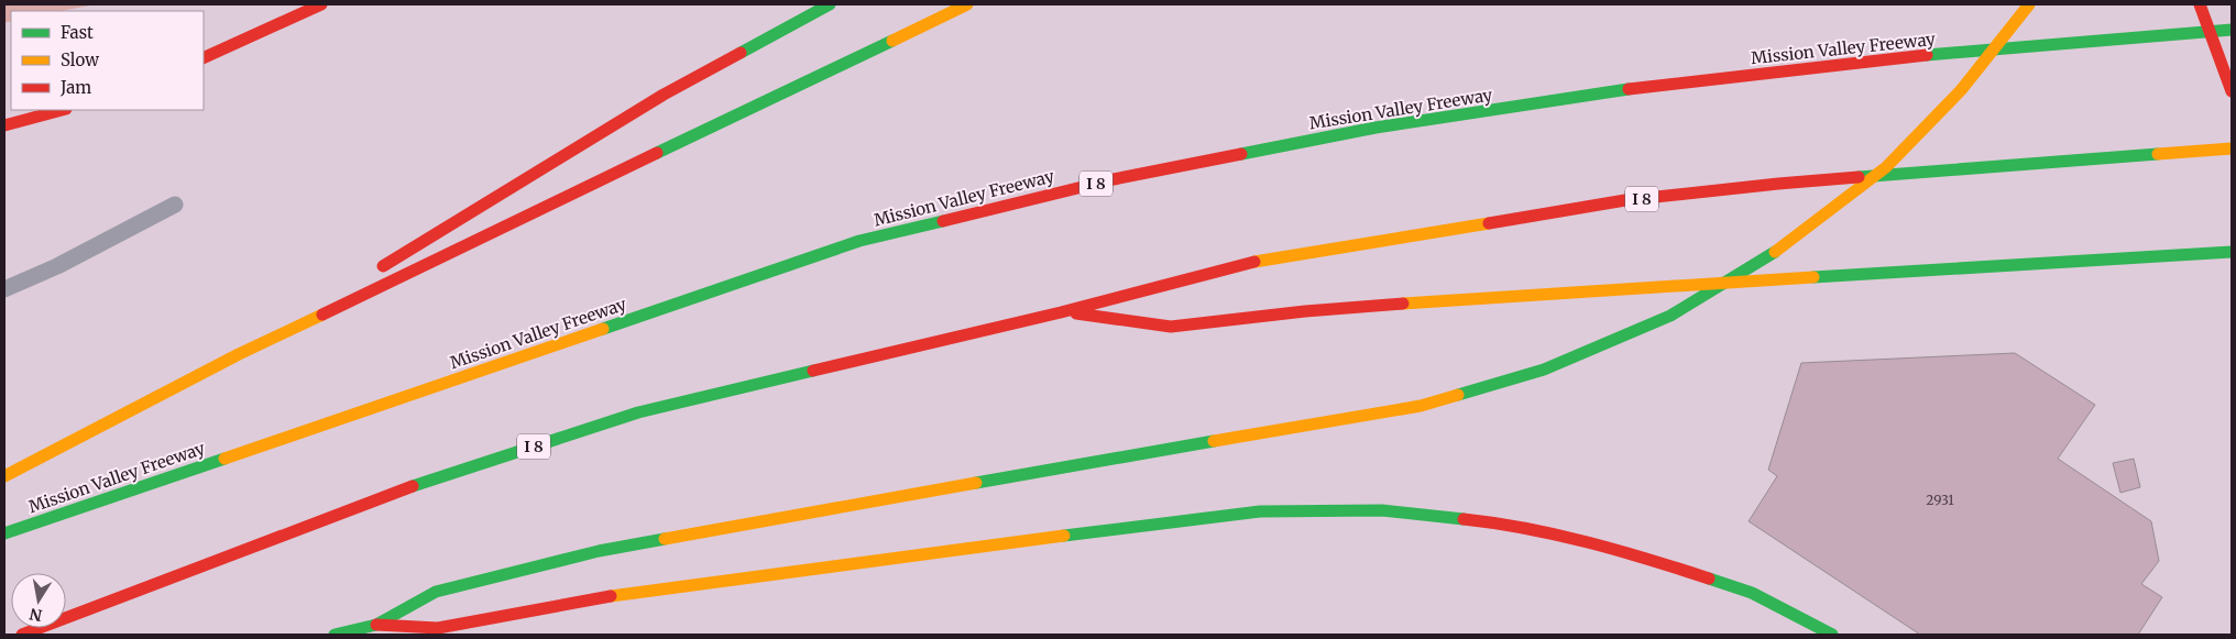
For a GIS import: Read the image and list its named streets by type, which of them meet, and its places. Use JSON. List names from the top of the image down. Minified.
{"streets":{"main road":["Mission Valley Freeway","I 8"]},"house_numbers":["2931"],"legend":["Fast","Slow","Jam"],"north":"bottom"}
